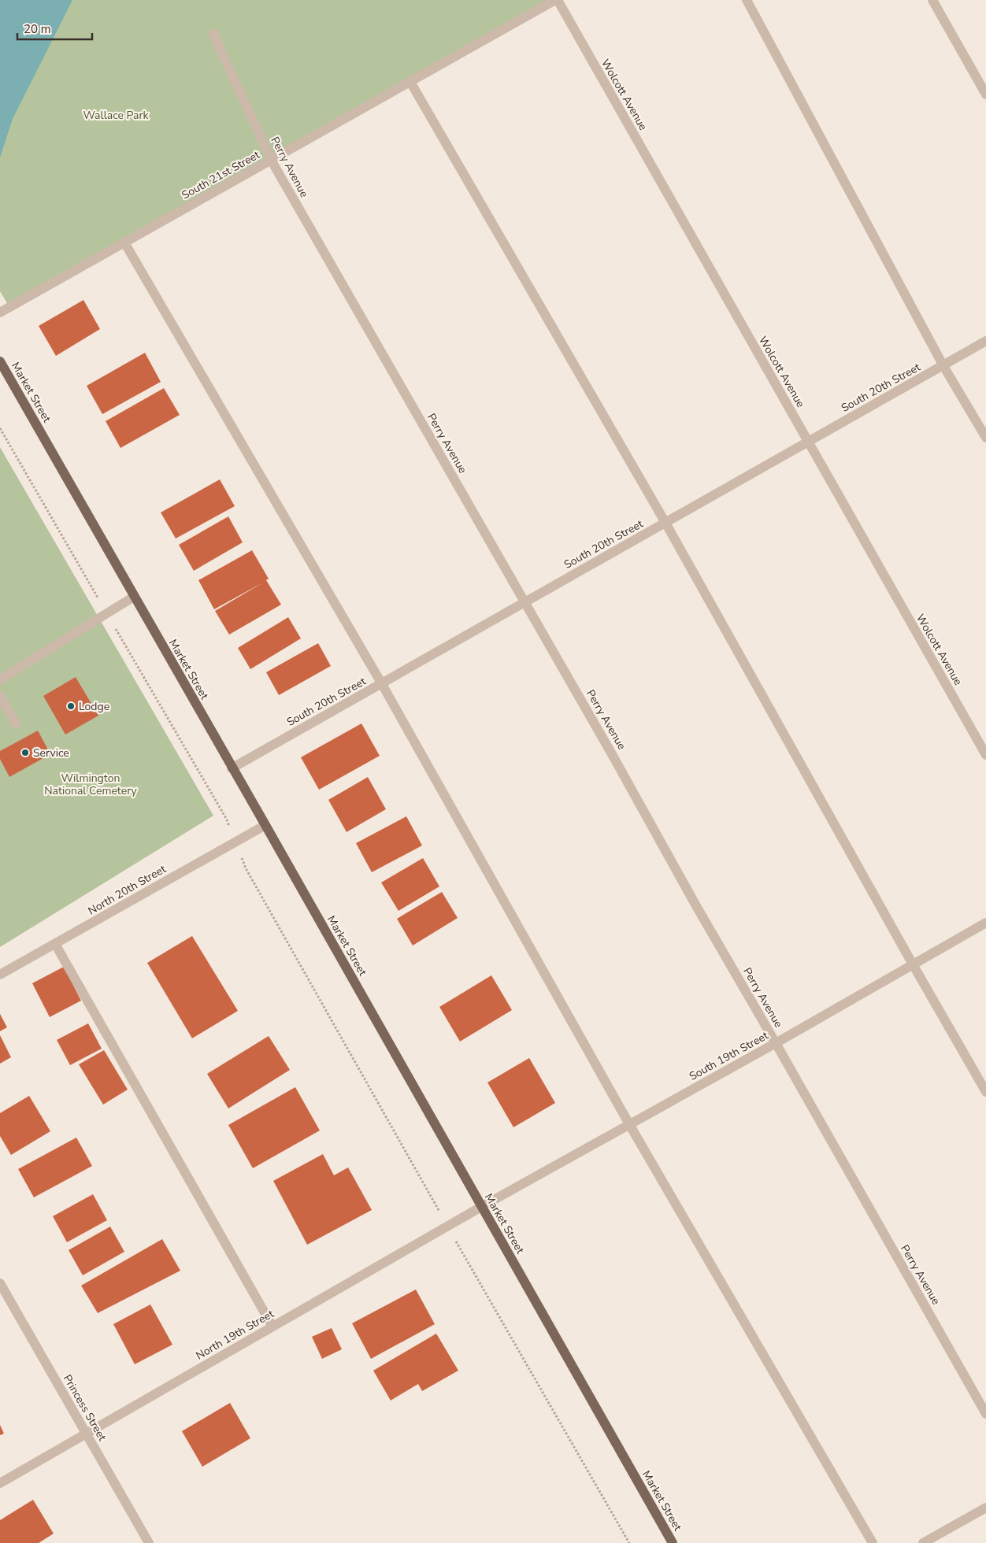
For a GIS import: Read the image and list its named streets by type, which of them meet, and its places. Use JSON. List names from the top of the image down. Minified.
{"streets":{"main road":["Market Street"],"street":["Wolcott Avenue","Perry Avenue","South 21st Street","South 20th Street","North 20th Street","South 19th Street","North 19th Street","Princess Street"]},"crossings":[["Wolcott Avenue","South 21st Street"],["Wolcott Avenue","South 20th Street"],["Perry Avenue","South 21st Street"],["Perry Avenue","South 20th Street"],["Perry Avenue","South 19th Street"],["South 20th Street","Market Street"],["Market Street","North 20th Street"],["Market Street","South 19th Street"],["Market Street","North 19th Street"],["South 19th Street","North 19th Street"],["North 19th Street","Princess Street"]],"parks":["Wallace Park","Wilmington National Cemetery"],"places":["Lodge","Service"],"scale_bar":"20 m"}
